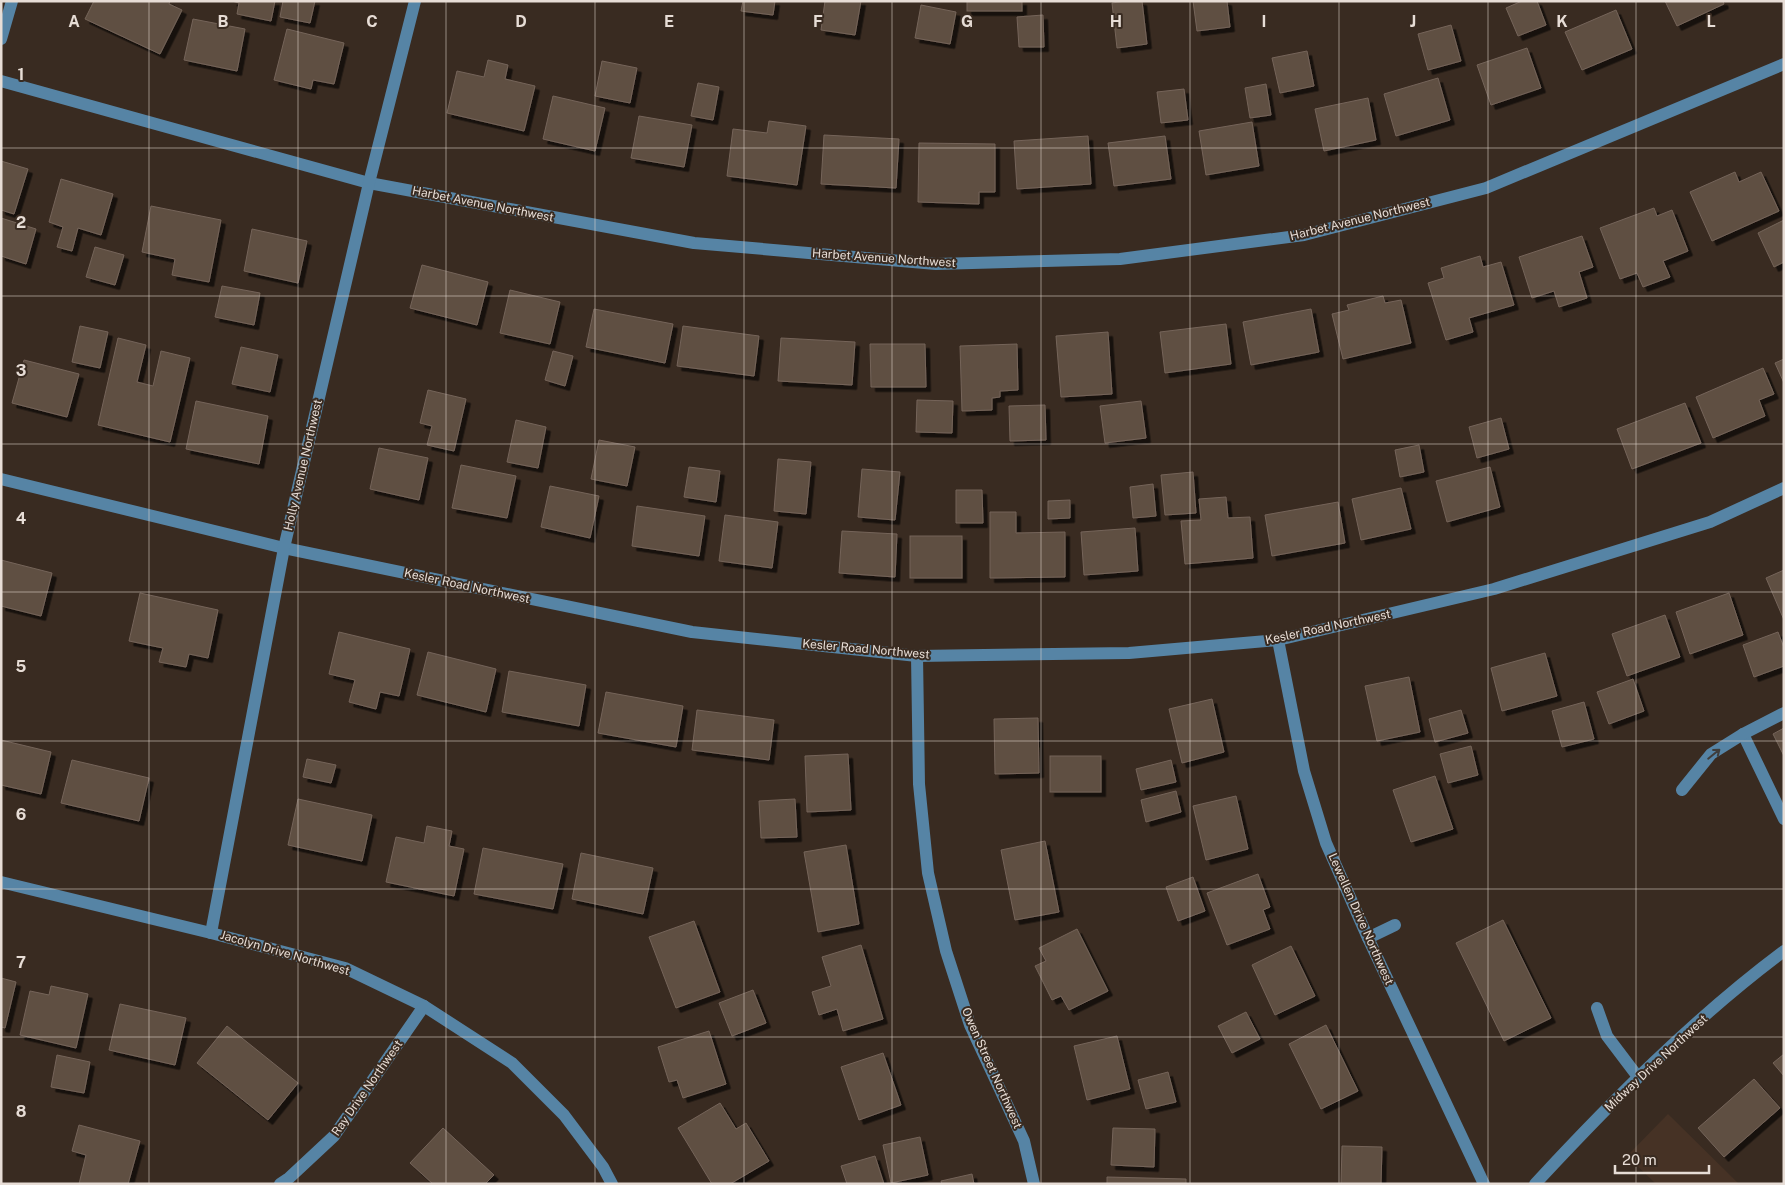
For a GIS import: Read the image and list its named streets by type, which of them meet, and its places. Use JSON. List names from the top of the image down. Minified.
{"streets":{"street":["Harbet Avenue Northwest","Holly Avenue Northwest","Kesler Road Northwest","Lewellen Drive Northwest","Jacolyn Drive Northwest","Midway Drive Northwest","Owen Street Northwest","Ray Drive Northwest"]},"crossings":[["Harbet Avenue Northwest","Holly Avenue Northwest"],["Holly Avenue Northwest","Kesler Road Northwest"],["Holly Avenue Northwest","Jacolyn Drive Northwest"],["Kesler Road Northwest","Lewellen Drive Northwest"],["Kesler Road Northwest","Owen Street Northwest"],["Jacolyn Drive Northwest","Ray Drive Northwest"]],"scale_bar":"20 m","grid":{"columns":["A","B","C","D","E","F","G","H","I","J","K","L"],"rows":["1","2","3","4","5","6","7","8"]}}
